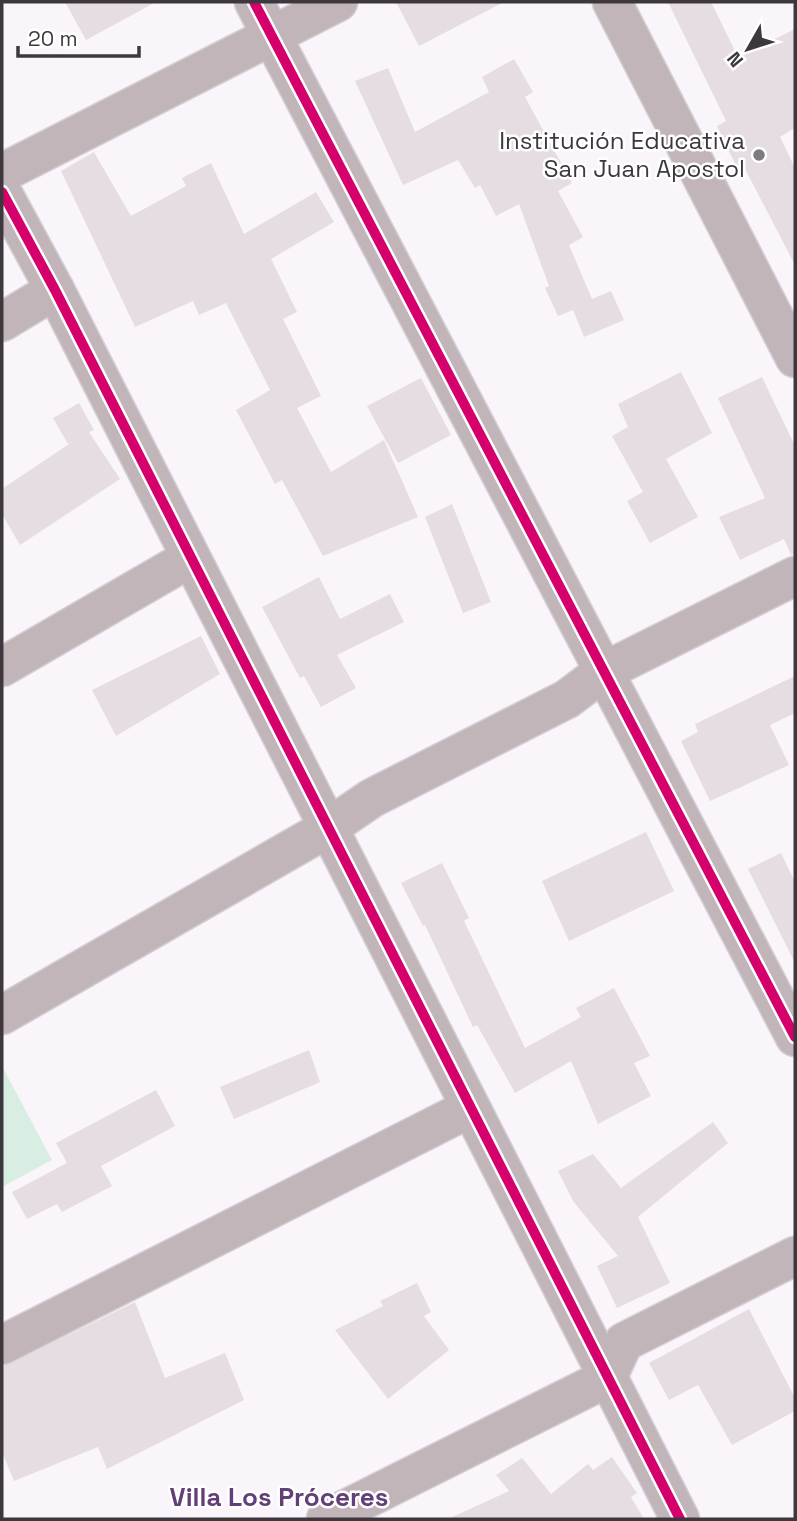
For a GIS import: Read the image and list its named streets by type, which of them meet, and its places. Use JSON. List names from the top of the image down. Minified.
{"districts":["Villa Los Próceres"],"places":["Institución Educativa San Juan Apostol"],"scale_bar":"20 m","north":"bottom left"}
